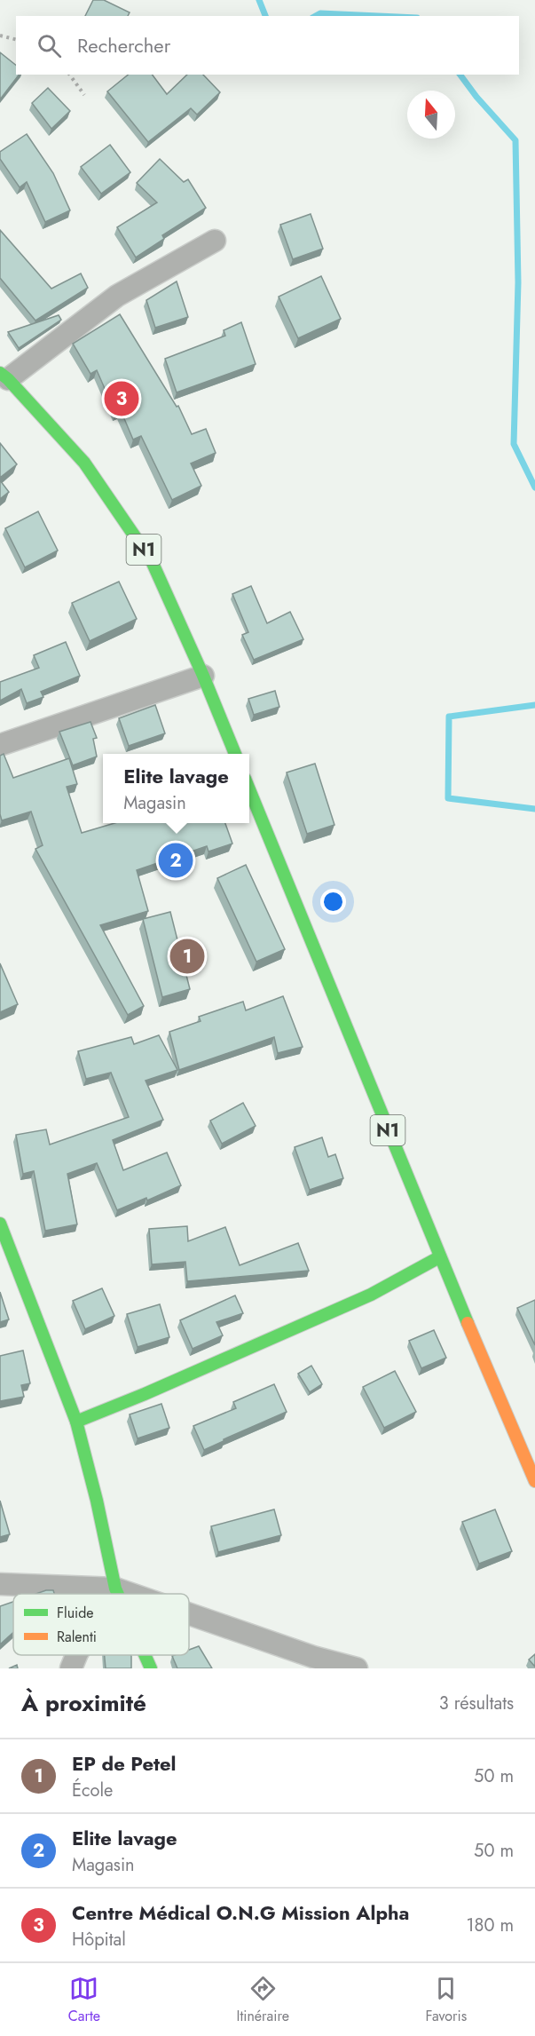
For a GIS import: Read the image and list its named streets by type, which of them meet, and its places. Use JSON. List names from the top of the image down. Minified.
{"streets":{"main road":["N1"]},"legend":["Fluide","Ralenti"],"north":"top","page":{"search":"Rechercher","pins":["3","2","1"],"popup":["Elite lavage","Magasin"],"heading":["À proximité","3 résultats"],"list":[{"mark":"1","name":"EP de Petel","note":"École","value":"50 m"},{"mark":"2","name":"Elite lavage","note":"Magasin","value":"50 m"},{"mark":"3","name":"Centre Médical O.N.G Mission Alpha","note":"Hôpital","value":"180 m"}],"nav":["Carte","Itinéraire","Favoris"]}}
